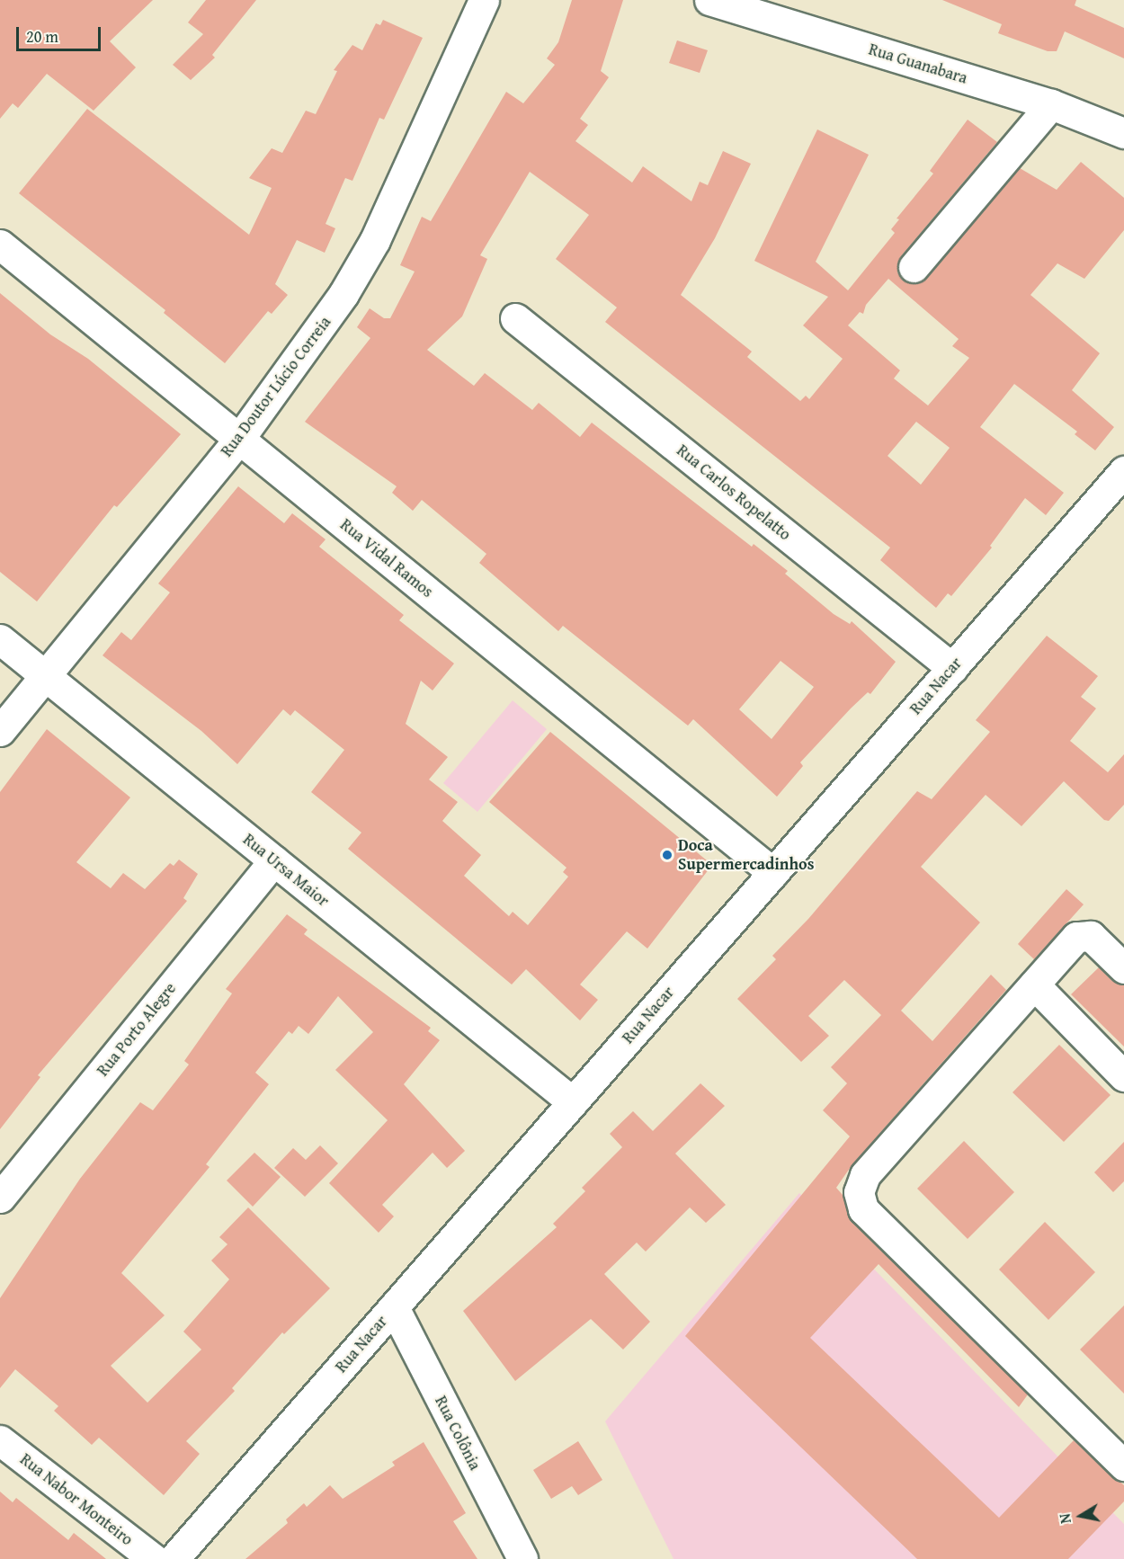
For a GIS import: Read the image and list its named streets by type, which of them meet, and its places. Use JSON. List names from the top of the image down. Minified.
{"streets":{"street":["Rua Guanabara","Rua Doutor Lúcio Correia","Rua Carlos Ropelatto","Rua Vidal Ramos","Rua Nacar","Rua Ursa Maior","Rua Porto Alegre","Rua Colônia","Rua Nabor Monteiro"]},"crossings":[["Rua Doutor Lúcio Correia","Rua Vidal Ramos"],["Rua Doutor Lúcio Correia","Rua Ursa Maior"],["Rua Carlos Ropelatto","Rua Nacar"],["Rua Vidal Ramos","Rua Nacar"],["Rua Nacar","Rua Ursa Maior"],["Rua Nacar","Rua Colônia"],["Rua Ursa Maior","Rua Porto Alegre"]],"places":["Doca Supermercadinhos"],"scale_bar":"20 m","north":"left"}
